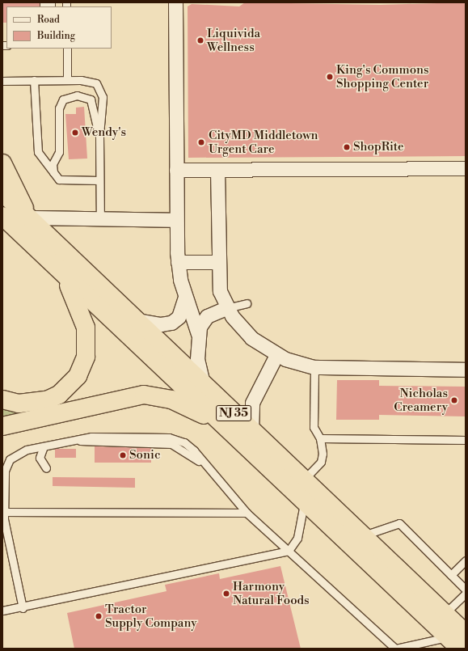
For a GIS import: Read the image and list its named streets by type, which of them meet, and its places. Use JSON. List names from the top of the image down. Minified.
{"streets":{"highway":["NJ 35"]},"places":["Liquivida Wellness","King's Commons Shopping Center","Wendy's","CityMD Middletown Urgent Care","ShopRite","Nicholas Creamery","Sonic","Harmony Natural Foods","Tractor Supply Company"],"legend":["Road","Building"]}
